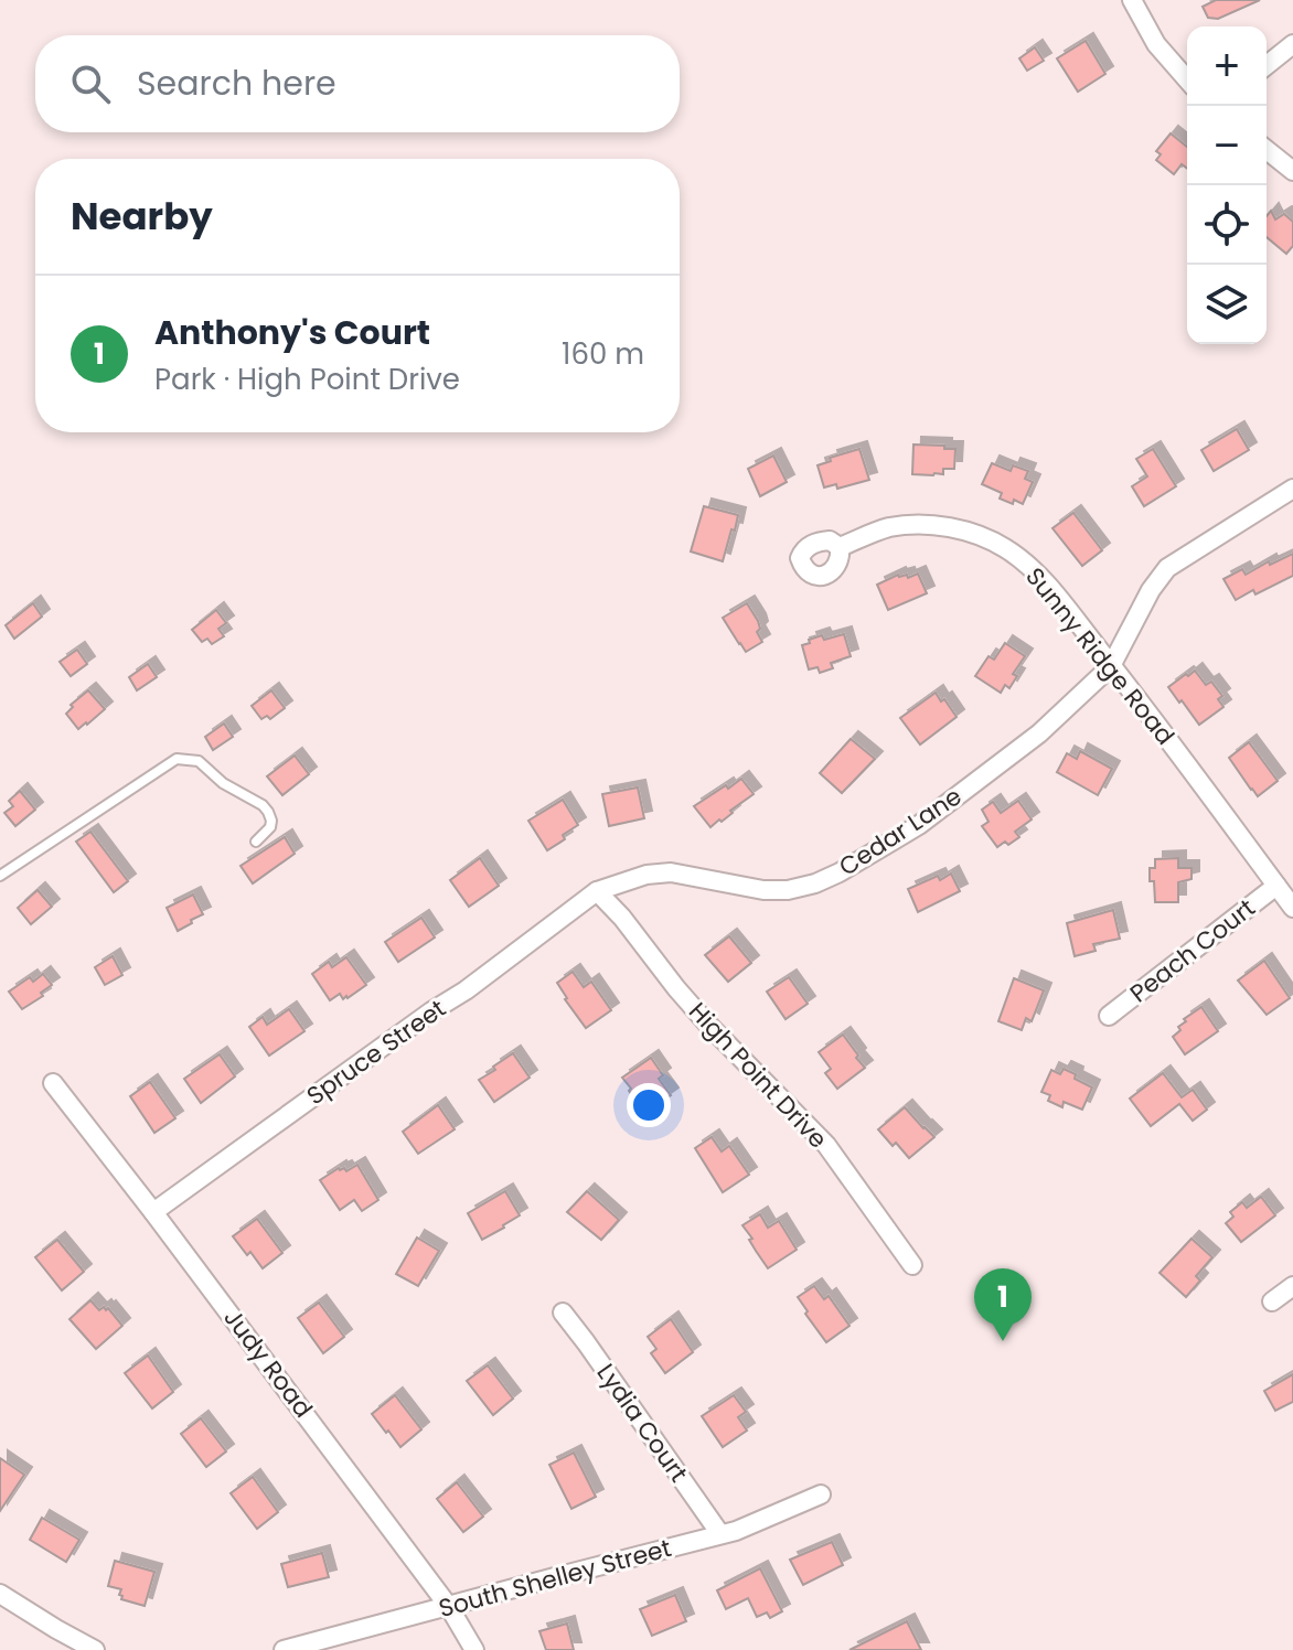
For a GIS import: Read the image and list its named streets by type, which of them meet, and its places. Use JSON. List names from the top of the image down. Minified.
{"streets":{"street":["Sunny Ridge Road","Cedar Lane","Peach Court","Spruce Street","High Point Drive","Judy Road","Lydia Court","South Shelley Street"]},"crossings":[["Sunny Ridge Road","Cedar Lane"],["Sunny Ridge Road","Peach Court"],["Cedar Lane","Spruce Street"],["Cedar Lane","High Point Drive"],["Spruce Street","High Point Drive"],["Spruce Street","Judy Road"],["Judy Road","South Shelley Street"],["Lydia Court","South Shelley Street"]],"page":{"map_buttons":["+","−"],"search":"Search here","heading":"Nearby","list":[{"mark":"1","name":"Anthony's Court","note":"Park · High Point Drive","value":"160 m"}],"pins":"1"}}
